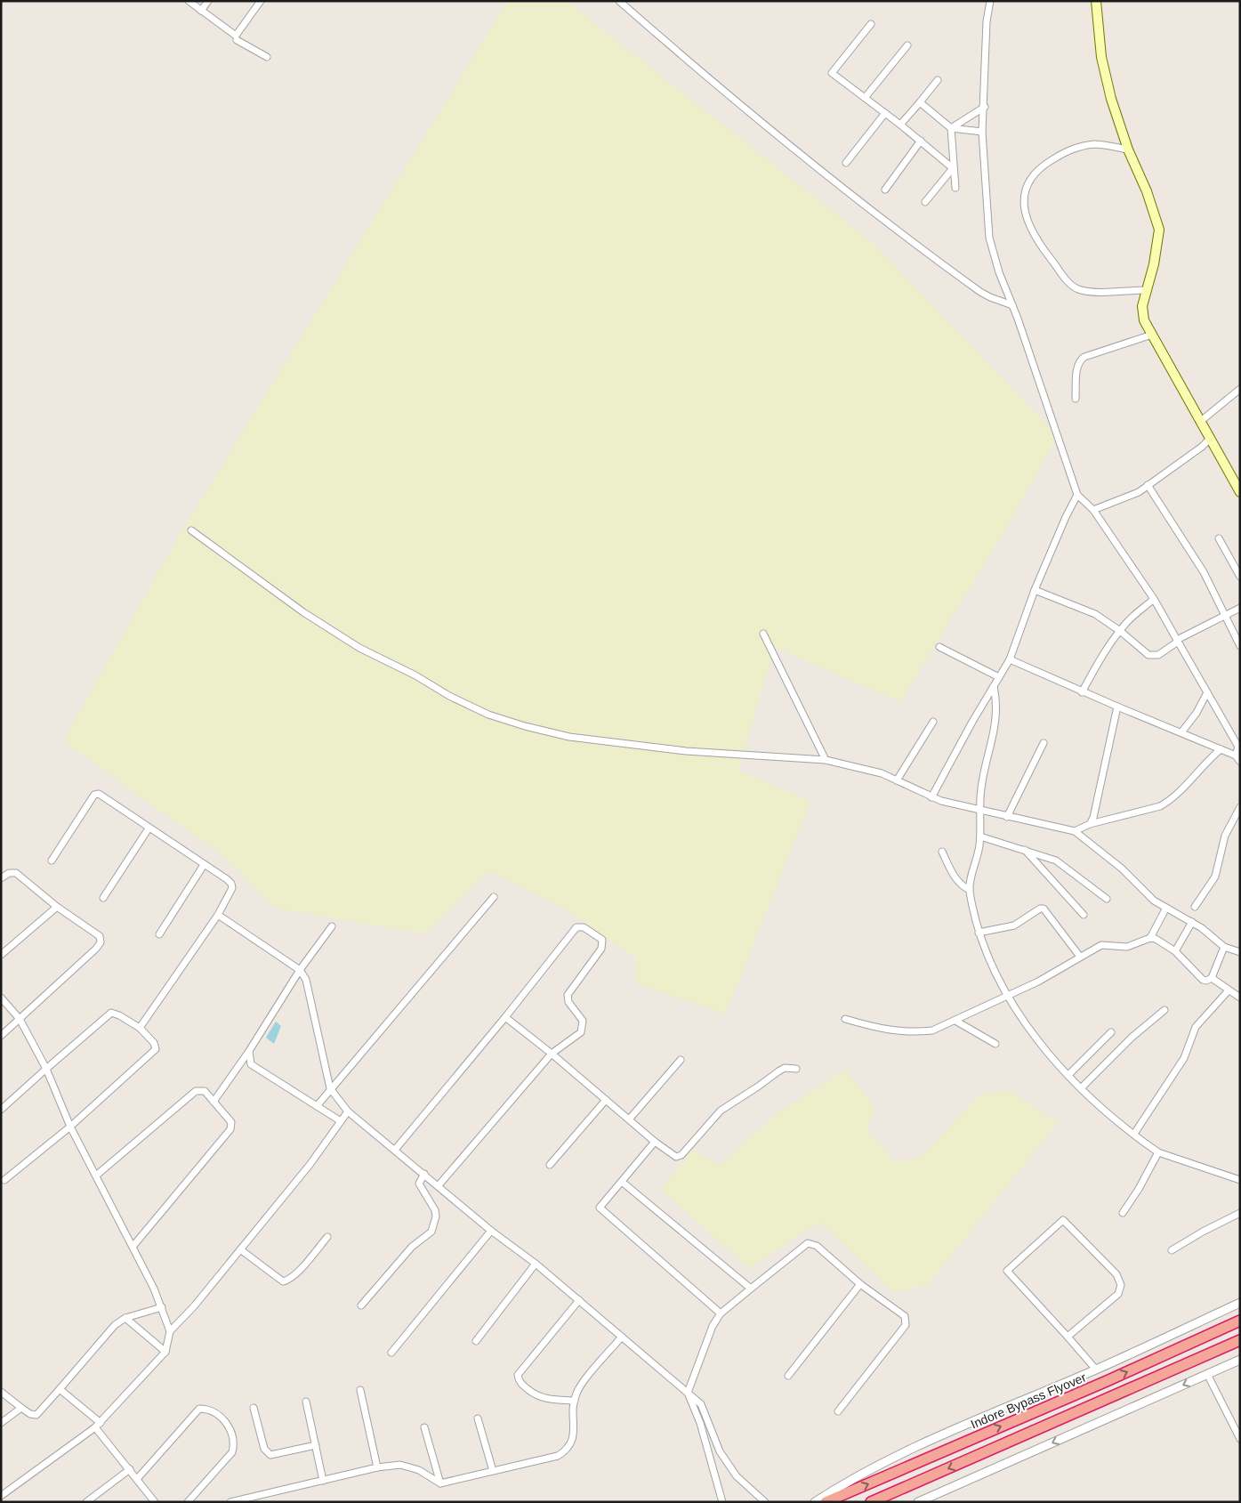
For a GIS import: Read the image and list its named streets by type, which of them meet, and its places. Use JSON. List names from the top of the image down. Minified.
{"streets":{"highway":["Indore Bypass Flyover"]}}
